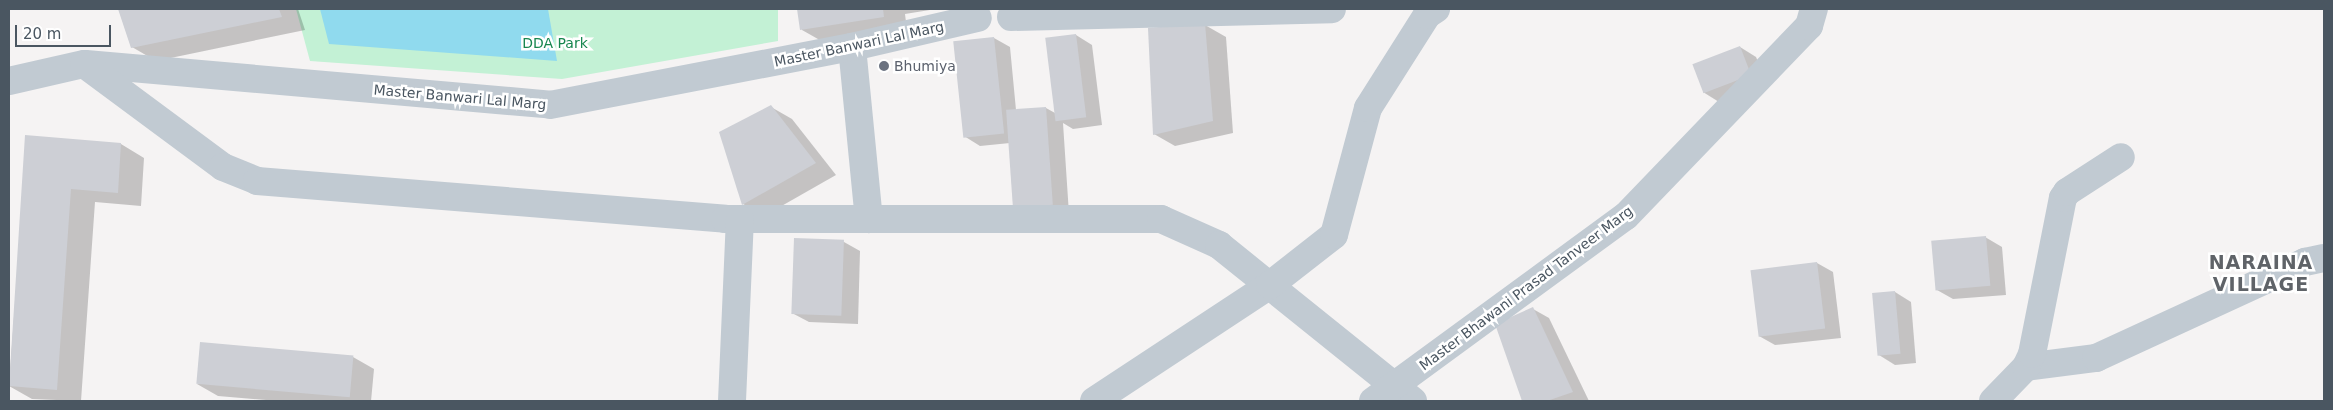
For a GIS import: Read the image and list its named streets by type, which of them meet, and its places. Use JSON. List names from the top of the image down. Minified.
{"streets":{"street":["Master Banwari Lal Marg","Master Bhawani Prasad Tanveer Marg"]},"districts":["NARAINA VILLAGE"],"parks":["DDA Park"],"places":["Bhumiya"],"scale_bar":"20 m"}
